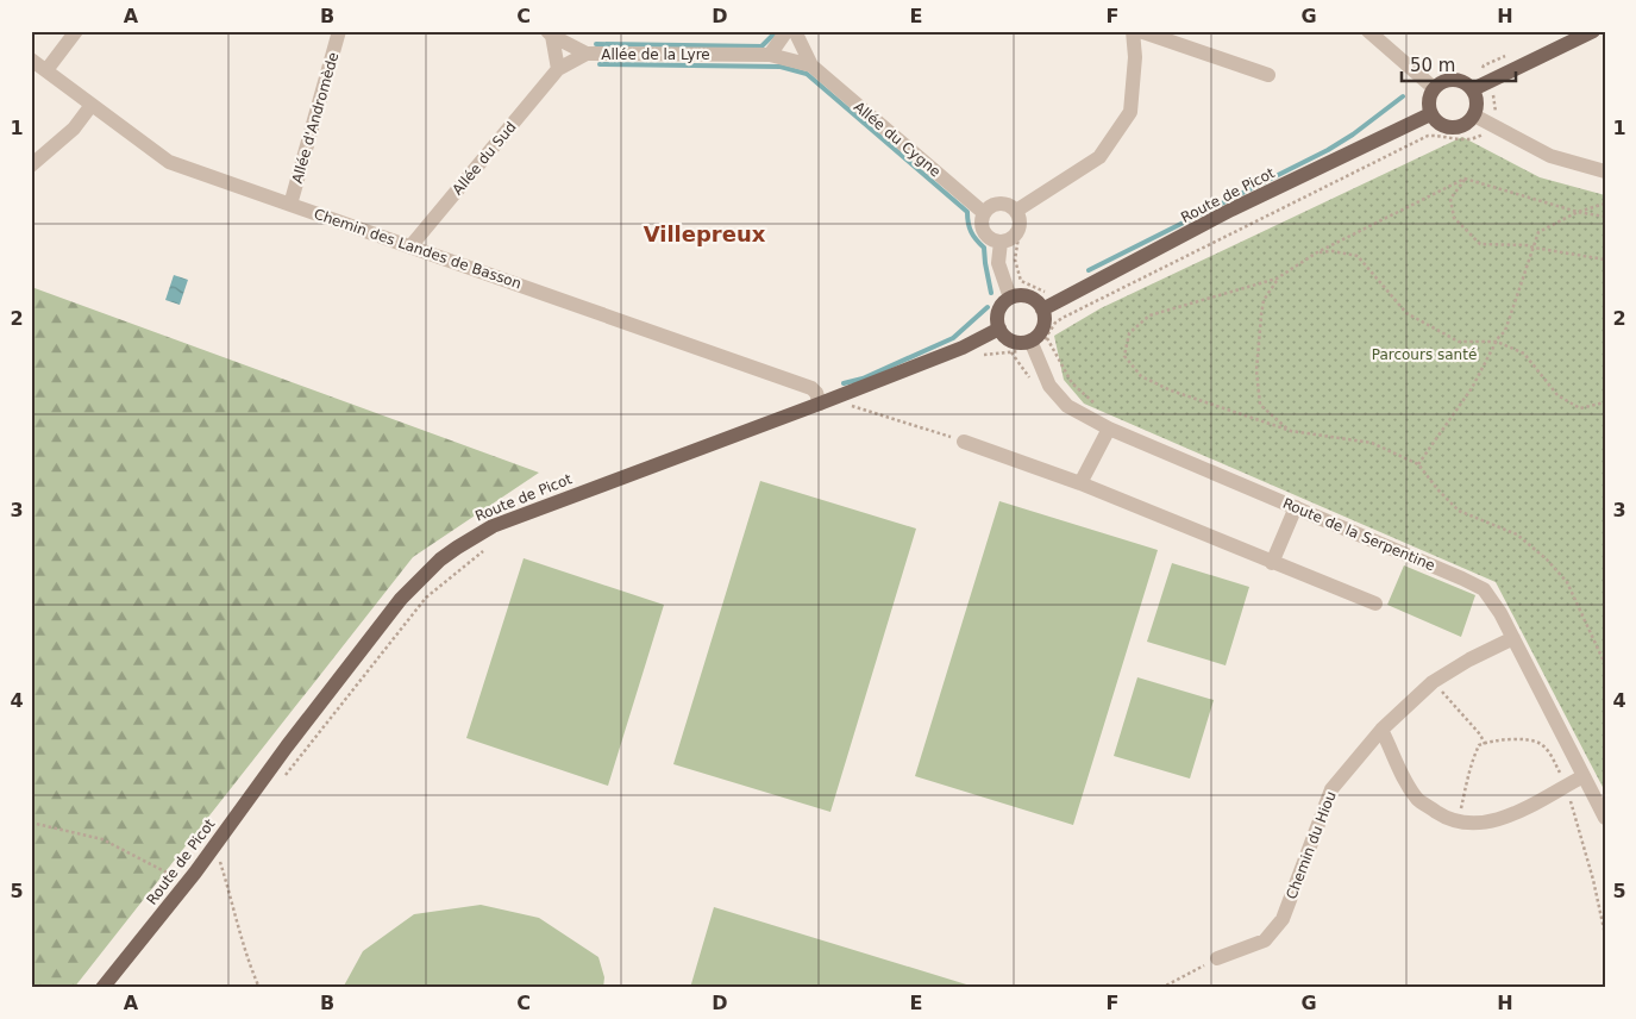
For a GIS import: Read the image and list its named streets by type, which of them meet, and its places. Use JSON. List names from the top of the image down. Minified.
{"streets":{"main road":["Route de Picot"],"street":["Allée de la Lyre","Allée d'Andromède","Allée du Cygne","Allée du Sud","Chemin des Landes de Basson","Route de la Serpentine","Chemin du Hiou"]},"crossings":[["Allée de la Lyre","Allée du Cygne"],["Allée de la Lyre","Allée du Sud"],["Allée d'Andromède","Chemin des Landes de Basson"],["Allée du Sud","Chemin des Landes de Basson"],["Route de Picot","Chemin des Landes de Basson"],["Route de Picot","Route de la Serpentine"],["Route de la Serpentine","Chemin du Hiou"]],"districts":["Villepreux"],"parks":["Parcours santé"],"scale_bar":"50 m","grid":{"columns":["A","B","C","D","E","F","G","H"],"rows":["1","2","3","4","5"]}}
